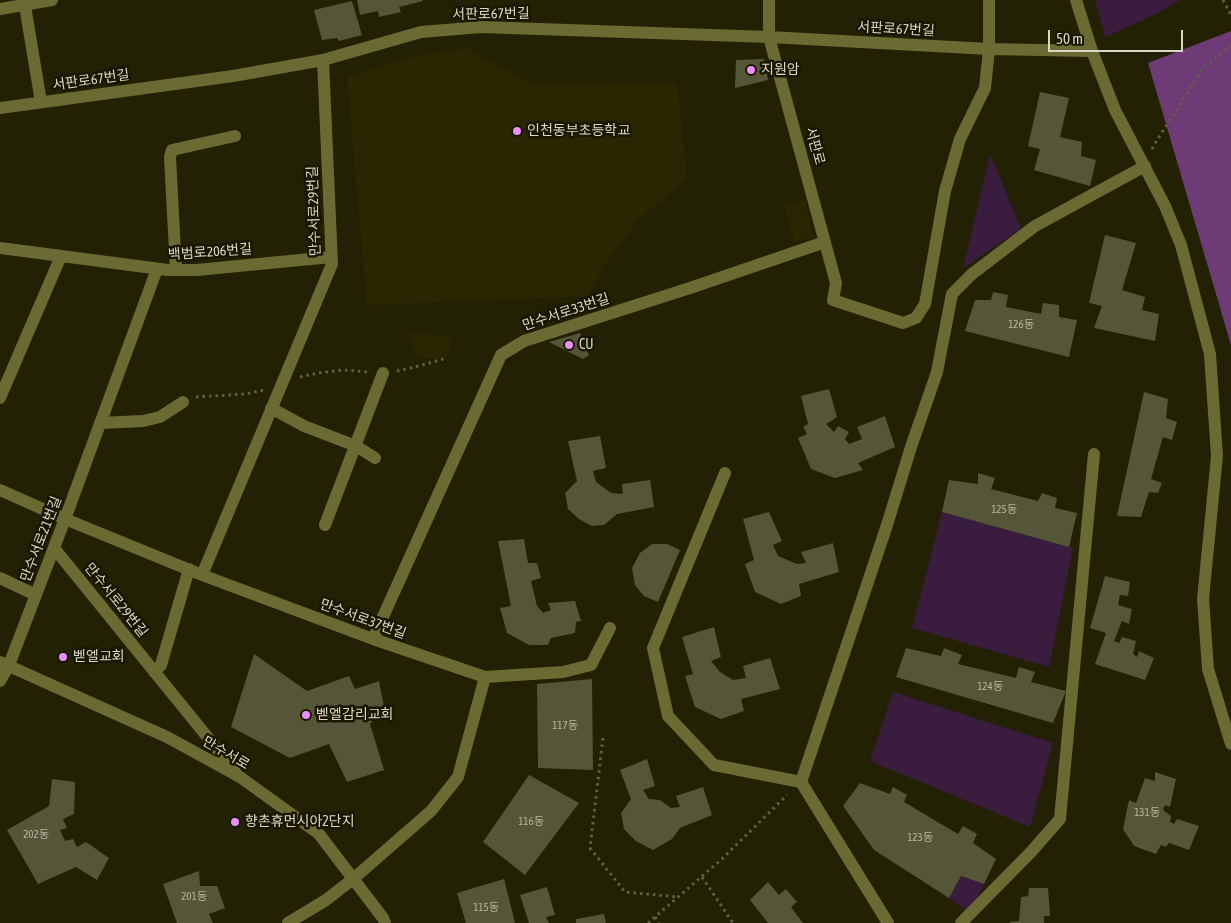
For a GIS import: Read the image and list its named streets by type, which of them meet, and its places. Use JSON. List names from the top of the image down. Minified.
{"streets":{"street":["서판로67번길","서판로","만수서로29번길","백범로206번길","만수서로33번길","만수서로21번길","만수서로37번길","만수서로"]},"crossings":[["서판로67번길","서판로"],["서판로67번길","만수서로29번길"],["서판로","만수서로33번길"],["만수서로29번길","백범로206번길"],["만수서로29번길","만수서로21번길"],["만수서로29번길","만수서로37번길"],["만수서로29번길","만수서로"],["백범로206번길","만수서로21번길"],["만수서로33번길","만수서로37번길"],["만수서로21번길","만수서로37번길"],["만수서로21번길","만수서로"]],"places":["지원암","인천동부초등학교","CU","벧엘교회","벧엘감리교회","향촌휴먼시아2단지"],"house_numbers":["126동","125동","124동","117동","131동","116동","202동","123동","201동","115동"],"scale_bar":"50 m"}
